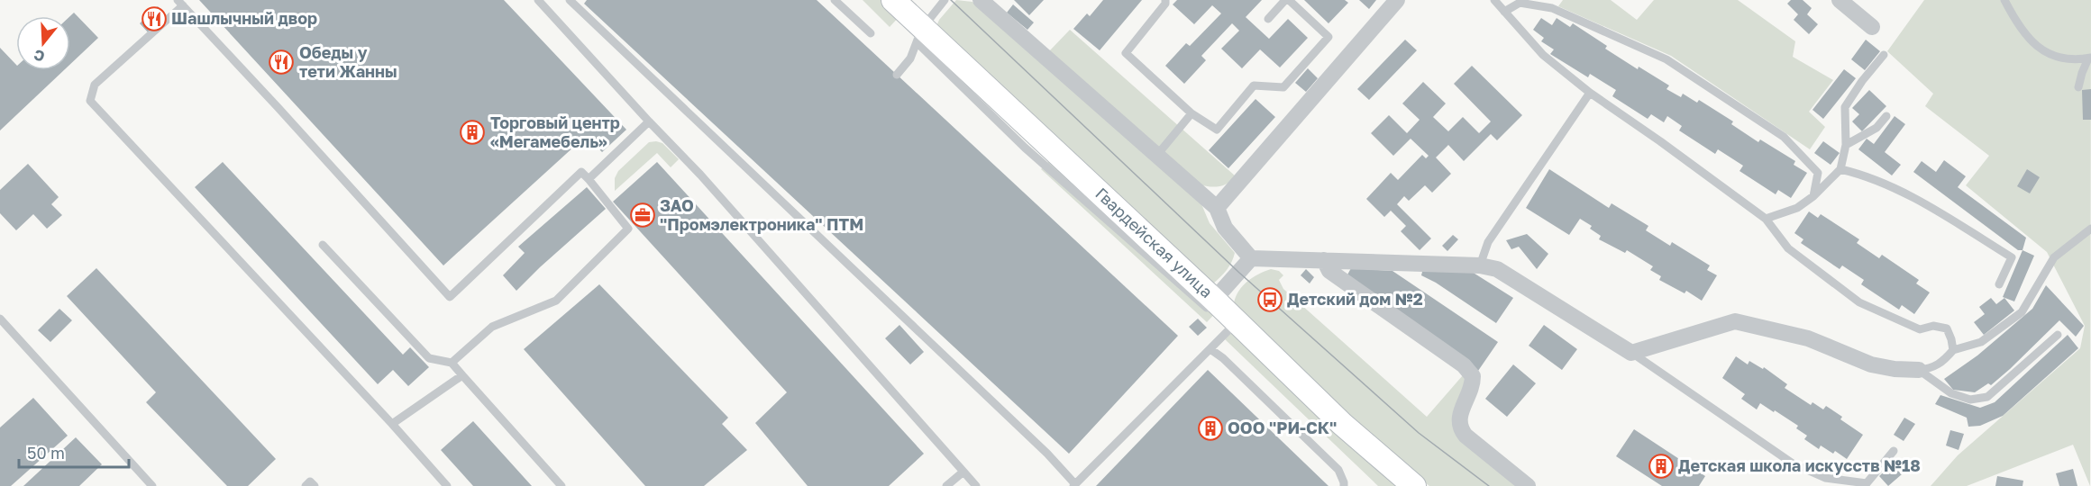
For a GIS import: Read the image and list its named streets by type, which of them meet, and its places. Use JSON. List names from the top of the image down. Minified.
{"streets":{"street":["Гвардейская улица"]},"places":{"restaurant":["Шашлычный двор","Обеды у тети Жанны"],"building":["Торговый центр «Мегамебель»","ООО \"РИ-СК\"","Детская школа искусств №18"],"office":["ЗАО \"Промэлектроника\" ПТМ"],"bus stop":["Детский дом №2"]},"scale_bar":"50 m","north":"bottom"}
